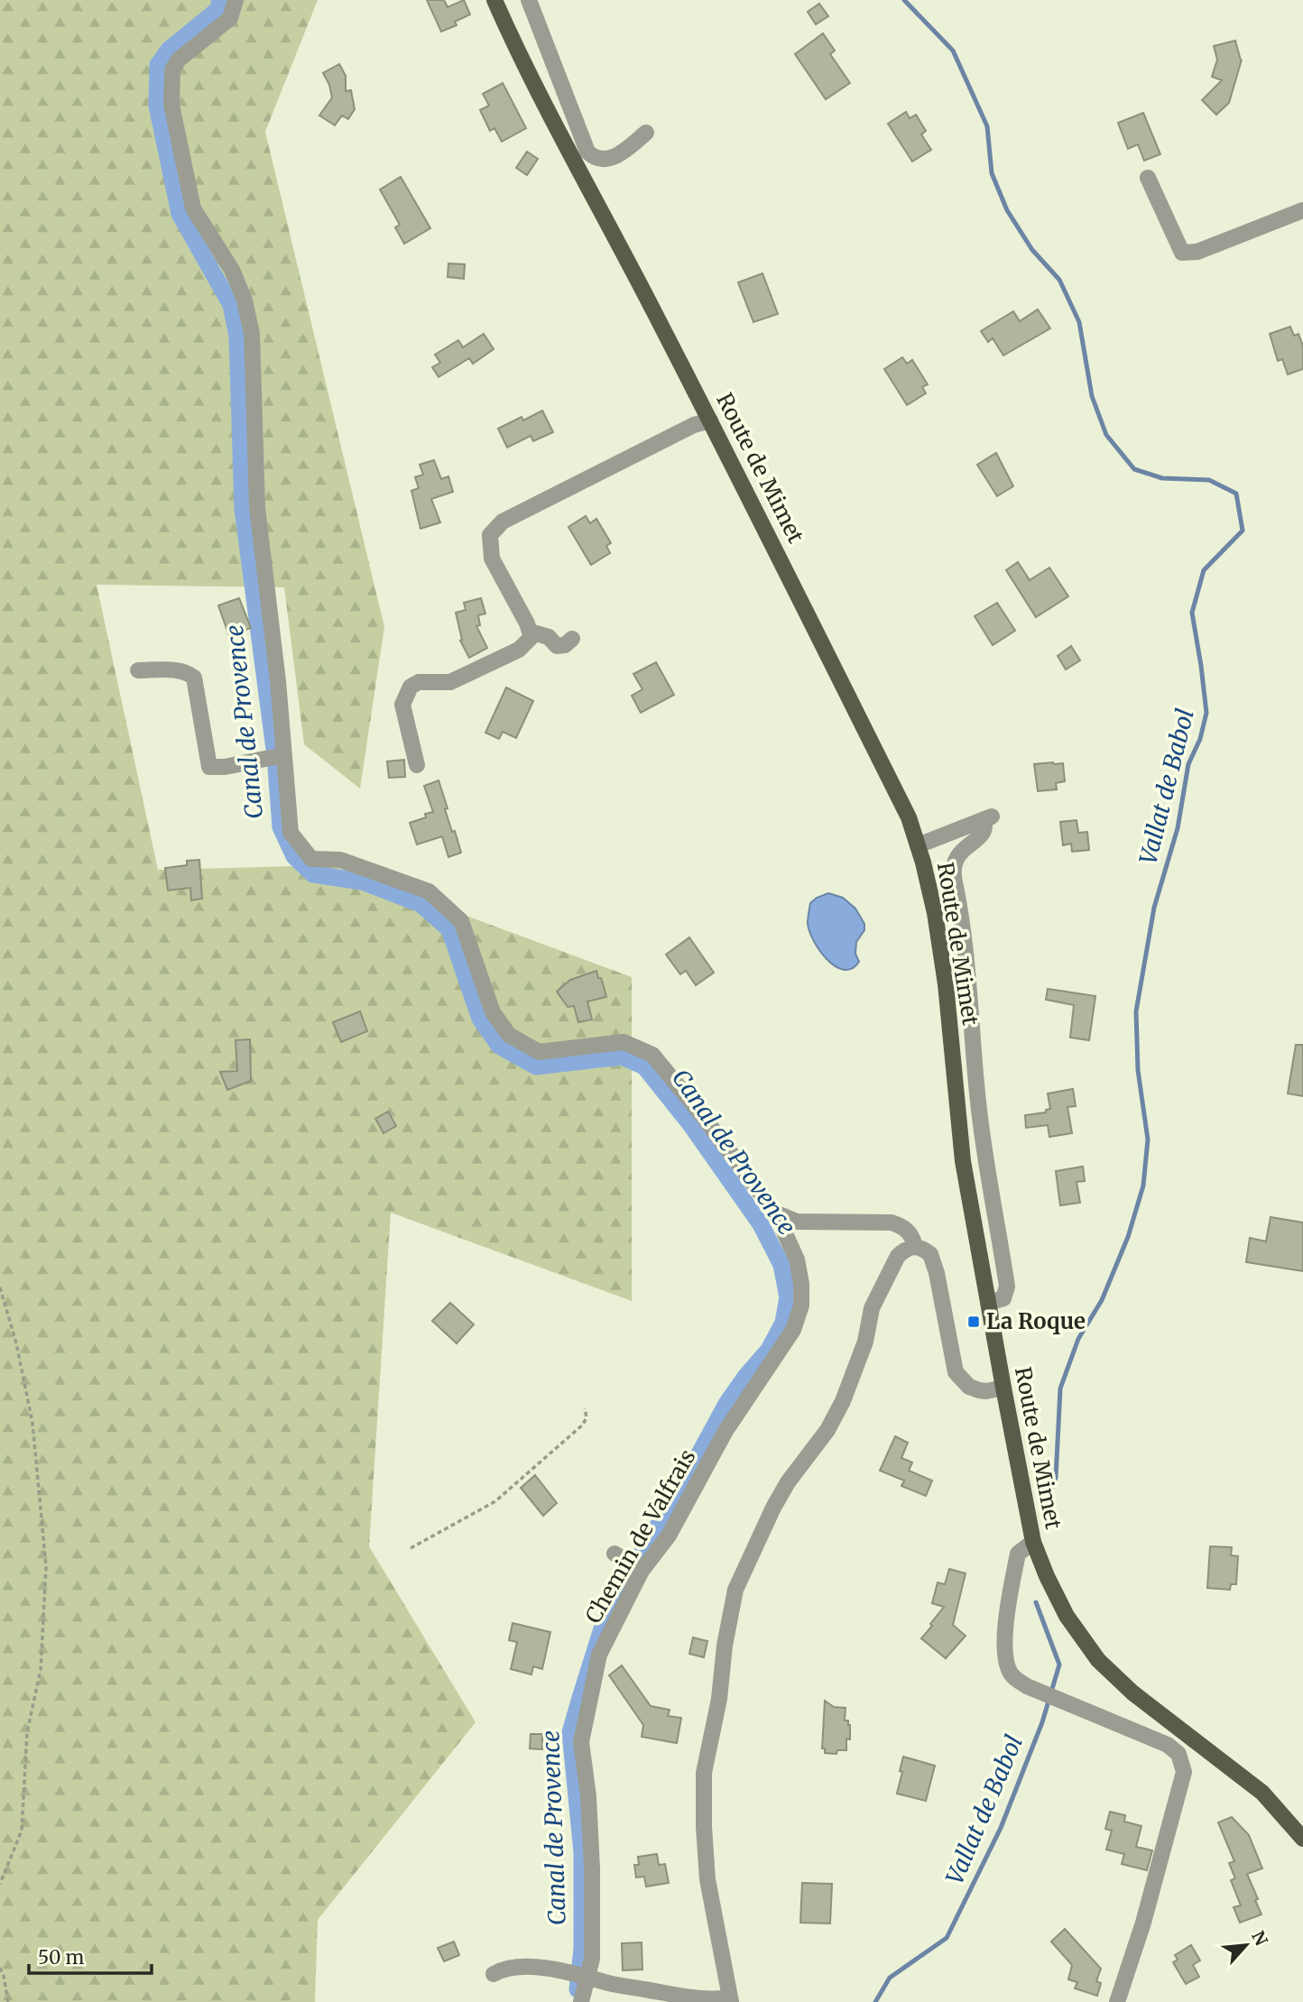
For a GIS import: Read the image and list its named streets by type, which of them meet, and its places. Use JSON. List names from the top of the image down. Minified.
{"streets":{"main road":["Route de Mimet"],"street":["Chemin de Valfrais"]},"water":["Canal de Provence","Vallat de Babol"],"places":{"transit":["La Roque"]},"scale_bar":"50 m","north":"top right"}
